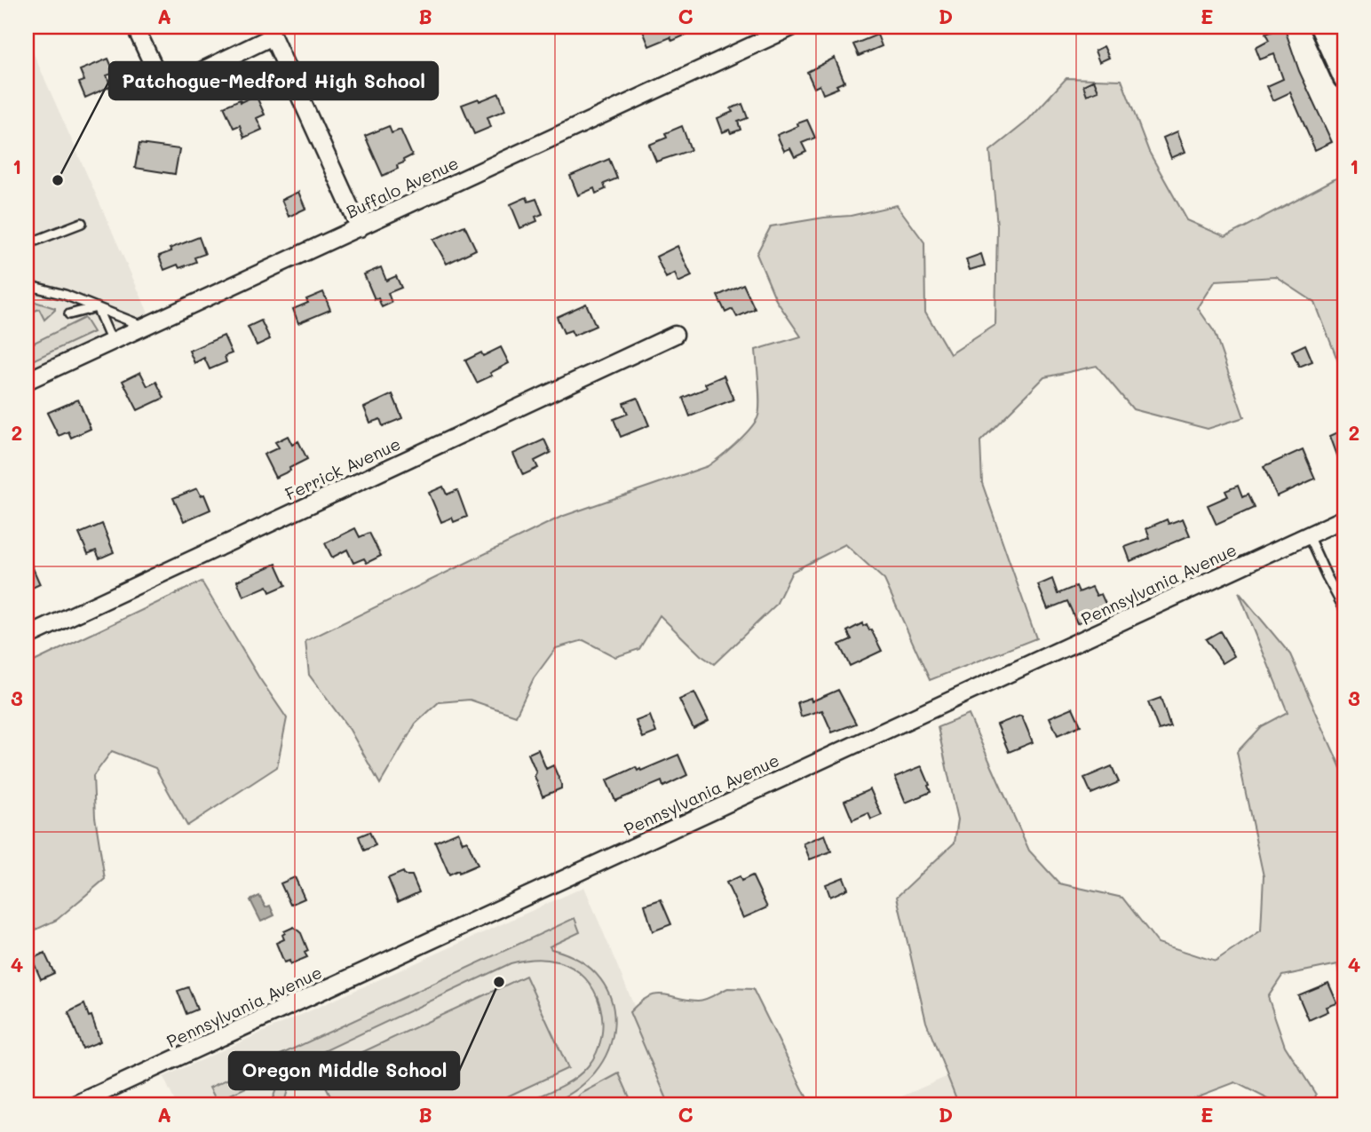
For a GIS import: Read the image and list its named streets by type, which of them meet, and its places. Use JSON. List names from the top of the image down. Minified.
{"streets":{"street":["Buffalo Avenue","Ferrick Avenue","Pennsylvania Avenue"]},"places":["Patchogue-Medford High School","Oregon Middle School"],"grid":{"columns":["A","B","C","D","E"],"rows":["1","2","3","4"]}}
